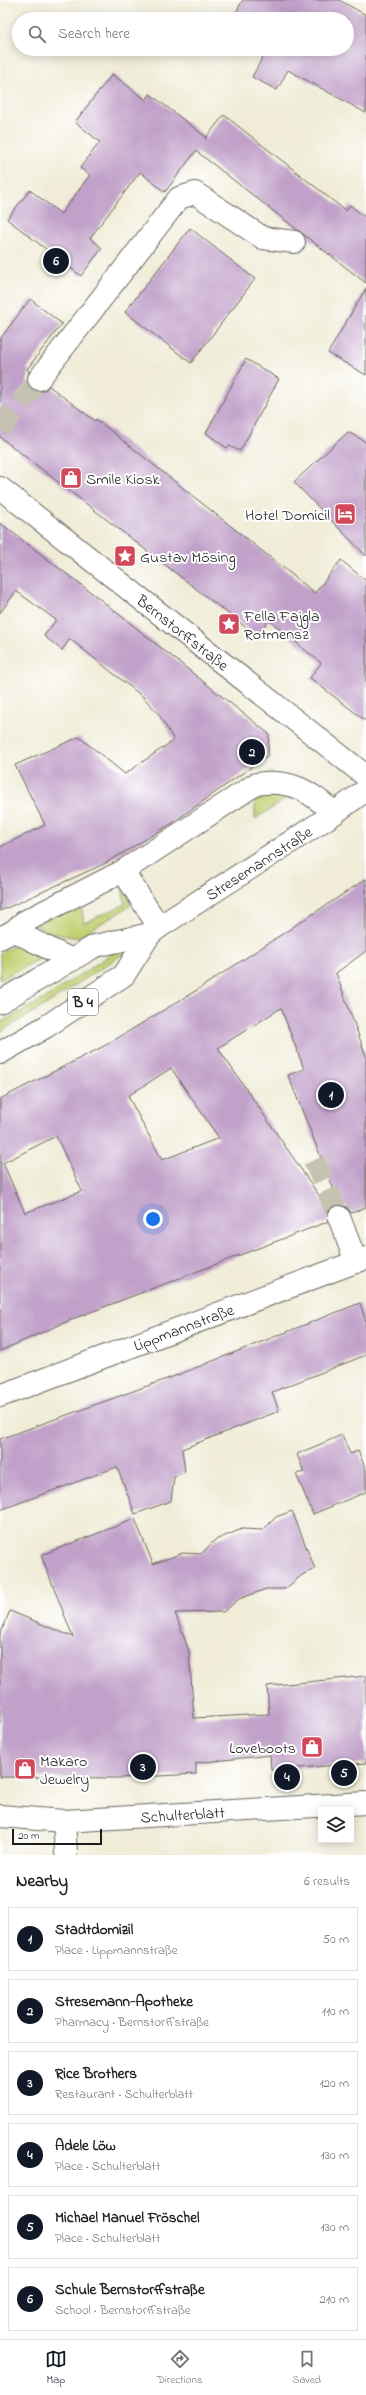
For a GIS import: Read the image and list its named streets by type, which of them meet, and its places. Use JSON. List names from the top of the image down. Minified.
{"streets":{"street":["Bernstorffstraße","Stresemannstraße","B 4","Lippmannstraße","Schulterblatt"]},"places":{"shop":["Smile Kiosk","Loveboots","Makaro Jewelry"],"hotel":["Hotel Domicil"],"place":["Gustav Mösing","Fella Fajgla Rotmensz"]},"scale_bar":"20 m","page":{"search":"Search here","pins":["6","2","1","3","5","4"],"scale":"20 m","heading":["Nearby","6 results"],"list":[{"mark":"1","name":"Stadtdomizil","note":"Place · Lippmannstraße","value":"50 m"},{"mark":"2","name":"Stresemann-Apotheke","note":"Pharmacy · Bernstorffstraße","value":"110 m"},{"mark":"3","name":"Rice Brothers","note":"Restaurant · Schulterblatt","value":"120 m"},{"mark":"4","name":"Adele Löw","note":"Place · Schulterblatt","value":"130 m"},{"mark":"5","name":"Michael Manuel Fröschel","note":"Place · Schulterblatt","value":"130 m"},{"mark":"6","name":"Schule Bernstorffstraße","note":"School · Bernstorffstraße","value":"210 m"}],"nav":["Map","Directions","Saved"]}}
